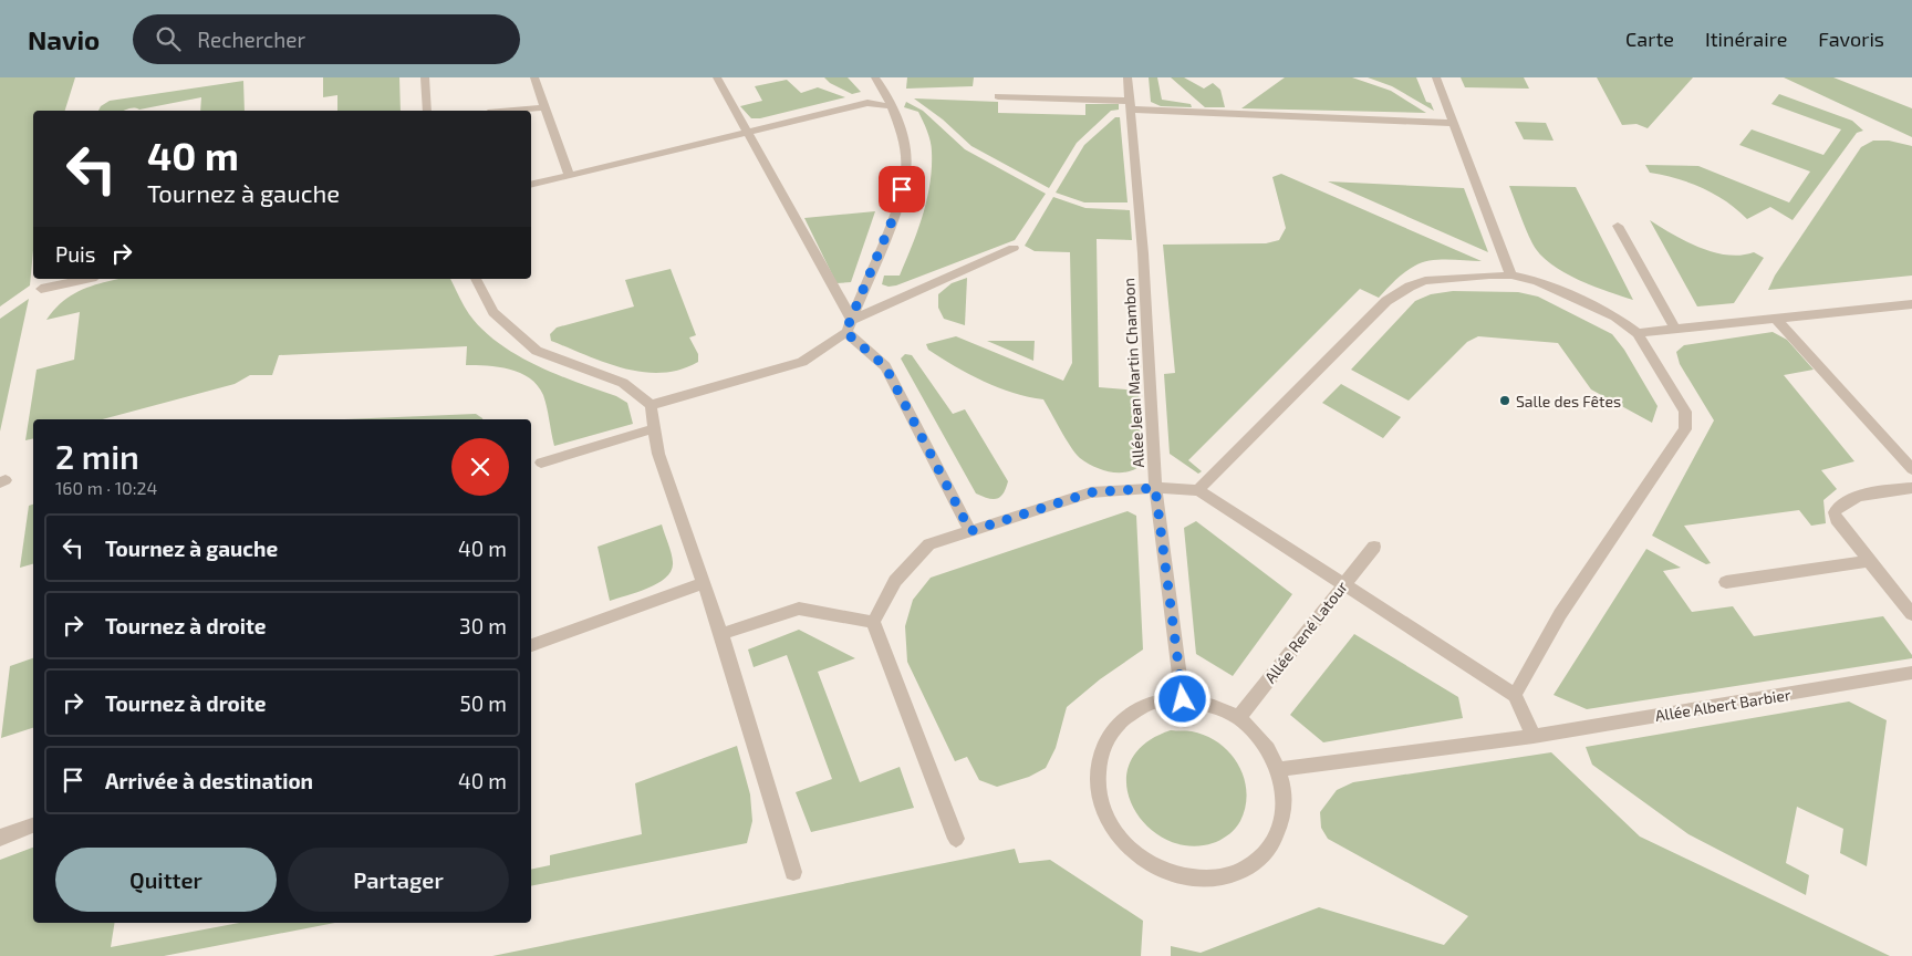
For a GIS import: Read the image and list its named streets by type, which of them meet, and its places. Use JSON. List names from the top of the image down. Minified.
{"streets":{"street":["Allée Jean Martin Chambon","Allée René Latour","Allée Albert Barbier"]},"crossings":[["Allée Jean Martin Chambon","Allée René Latour"],["Allée Jean Martin Chambon","Allée Albert Barbier"],["Allée René Latour","Allée Albert Barbier"]],"places":["Salle des Fêtes"],"page":{"header":"Navio","search":"Rechercher","nav":["Carte","Itinéraire","Favoris"],"turn":["40 m","Tournez à gauche"],"then":"Puis","heading":["2 min","160 m · 10:24"],"list":[{"name":"Tournez à gauche","value":"40 m"},{"name":"Tournez à droite","value":"30 m"},{"name":"Tournez à droite","value":"50 m"},{"name":"Arrivée à destination","value":"40 m"}],"buttons":["Quitter","Partager"]}}
